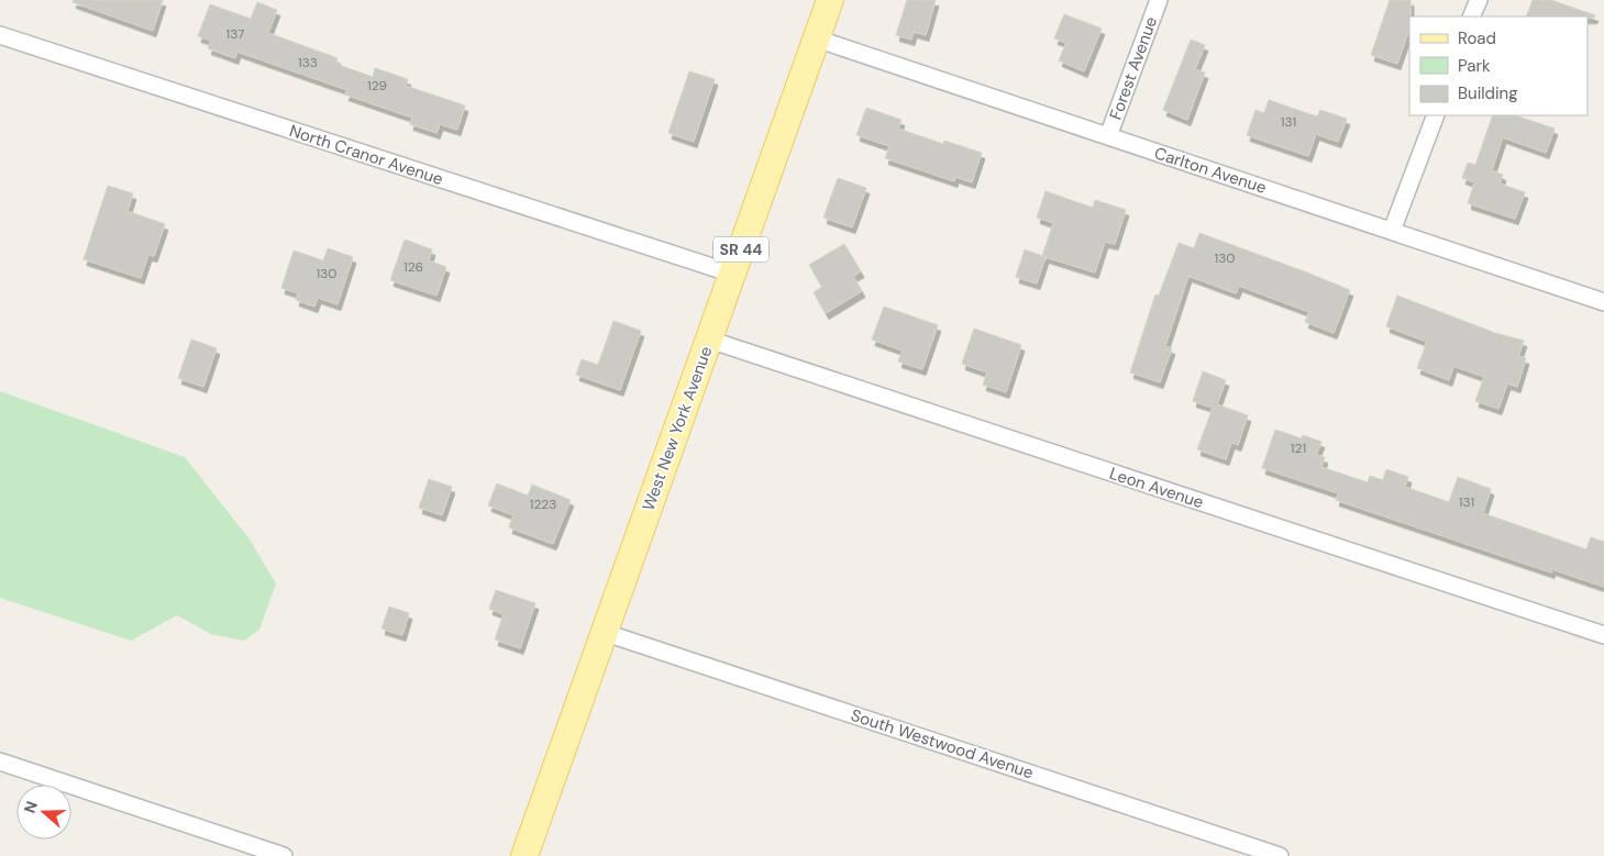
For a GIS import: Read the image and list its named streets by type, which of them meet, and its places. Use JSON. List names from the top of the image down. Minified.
{"streets":{"main road":["SR 44","West New York Avenue"],"street":["Forest Avenue","North Cranor Avenue","Carlton Avenue","Leon Avenue","South Westwood Avenue"]},"crossings":[["Forest Avenue","Carlton Avenue"],["North Cranor Avenue","West New York Avenue"],["Carlton Avenue","West New York Avenue"],["West New York Avenue","Leon Avenue"],["West New York Avenue","South Westwood Avenue"]],"house_numbers":["137","133","129","131","130","126","130","121","131","1223"],"legend":["Road","Park","Building"],"north":"left"}
